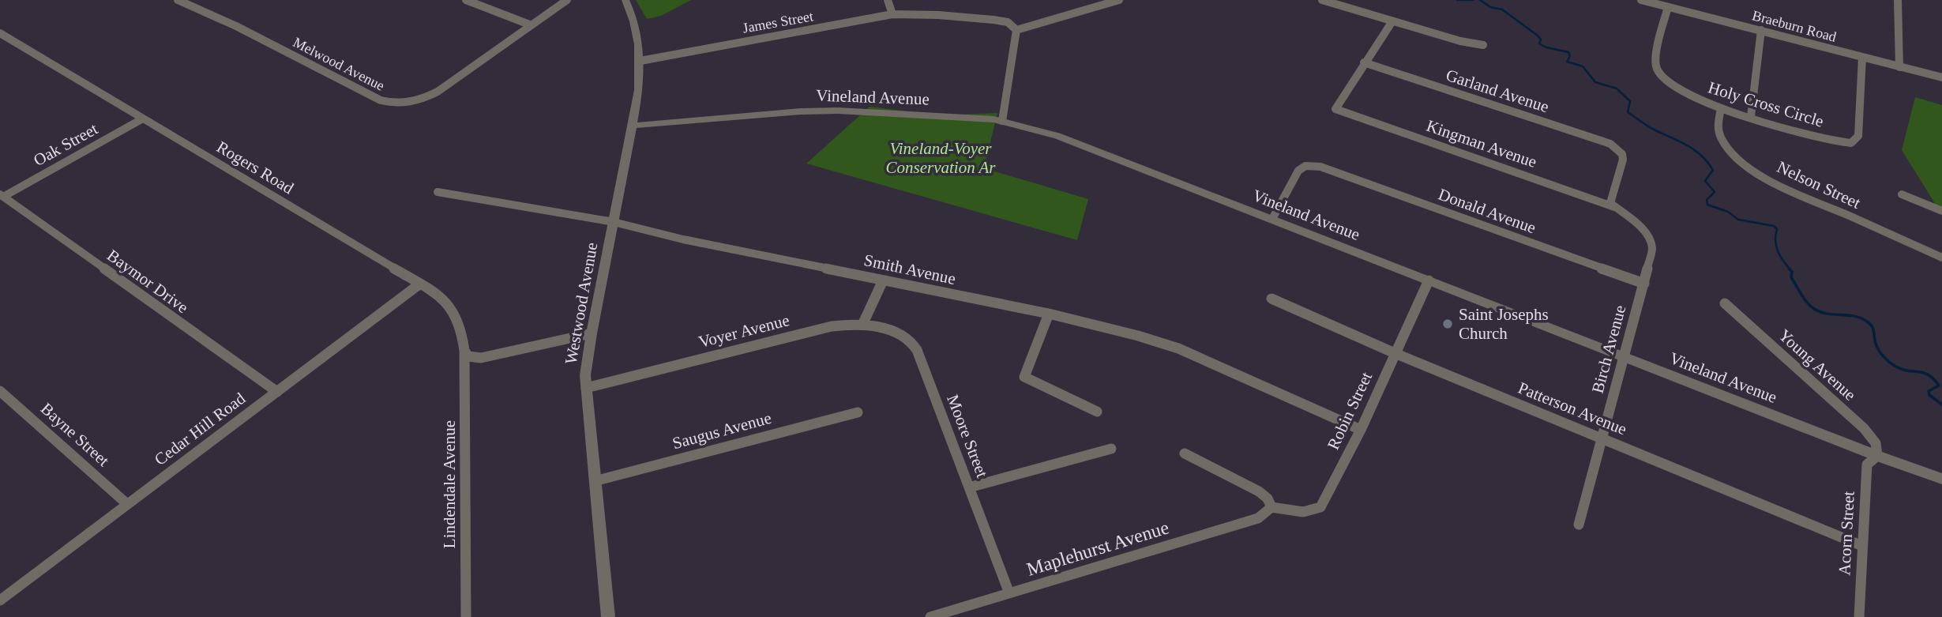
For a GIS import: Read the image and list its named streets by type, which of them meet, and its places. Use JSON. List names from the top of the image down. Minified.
{"streets":{"street":["James Street","Braeburn Road","Melwood Avenue","Garland Avenue","Vineland Avenue","Holy Cross Circle","Kingman Avenue","Oak Street","Rogers Road","Nelson Street","Donald Avenue","Smith Avenue","Baymor Drive","Westwood Avenue","Voyer Avenue","Birch Avenue","Young Avenue","Patterson Avenue","Robin Street","Cedar Hill Road","Saugus Avenue","Bayne Street","Moore Street","Lindendale Avenue","Acorn Street","Maplehurst Avenue"]},"crossings":[["James Street","Westwood Avenue"],["Braeburn Road","Holy Cross Circle"],["Garland Avenue","Kingman Avenue"],["Garland Avenue","Birch Avenue"],["Vineland Avenue","Donald Avenue"],["Vineland Avenue","Westwood Avenue"],["Vineland Avenue","Birch Avenue"],["Vineland Avenue","Young Avenue"],["Vineland Avenue","Robin Street"],["Vineland Avenue","Acorn Street"],["Holy Cross Circle","Nelson Street"],["Kingman Avenue","Birch Avenue"],["Oak Street","Rogers Road"],["Oak Street","Baymor Drive"],["Rogers Road","Cedar Hill Road"],["Rogers Road","Lindendale Avenue"],["Donald Avenue","Birch Avenue"],["Smith Avenue","Westwood Avenue"],["Smith Avenue","Robin Street"],["Baymor Drive","Cedar Hill Road"],["Westwood Avenue","Voyer Avenue"],["Westwood Avenue","Saugus Avenue"],["Voyer Avenue","Moore Street"],["Birch Avenue","Patterson Avenue"],["Young Avenue","Acorn Street"],["Patterson Avenue","Robin Street"],["Patterson Avenue","Acorn Street"],["Robin Street","Maplehurst Avenue"],["Cedar Hill Road","Bayne Street"],["Moore Street","Maplehurst Avenue"]],"parks":["Vineland-Voyer Conservation Ar"],"places":["Saint Josephs Church"]}
